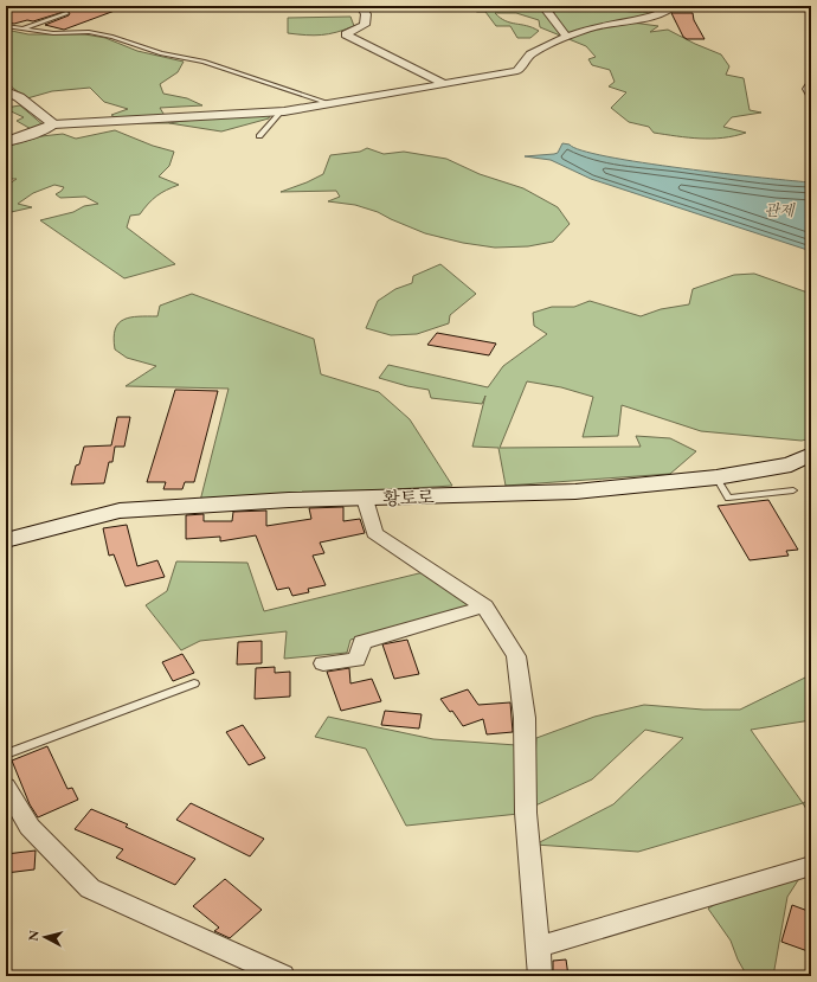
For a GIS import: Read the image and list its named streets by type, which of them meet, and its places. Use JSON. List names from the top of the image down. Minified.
{"streets":{"main road":["황토로"]},"water":["관제"],"north":"left"}
